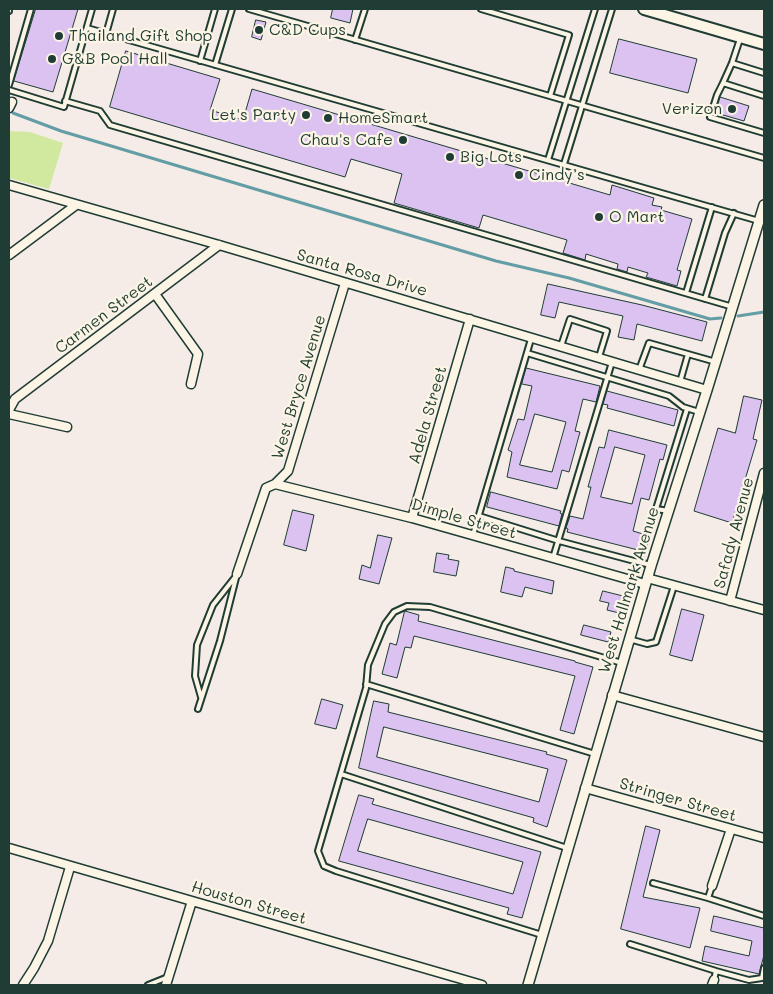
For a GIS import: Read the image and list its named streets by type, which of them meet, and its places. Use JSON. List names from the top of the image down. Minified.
{"streets":{"street":["Santa Rosa Drive","Carmen Street","West Bryce Avenue","Adela Street","Dimple Street","Safady Avenue","West Hallmark Avenue","Stringer Street","Houston Street"]},"crossings":[["Santa Rosa Drive","Carmen Street"],["Santa Rosa Drive","West Bryce Avenue"],["Santa Rosa Drive","Adela Street"],["Santa Rosa Drive","West Hallmark Avenue"],["West Bryce Avenue","Dimple Street"],["Adela Street","Dimple Street"],["Dimple Street","Safady Avenue"],["Dimple Street","West Hallmark Avenue"],["West Hallmark Avenue","Stringer Street"]],"places":["C&D Cups","Thailand Gift Shop","G&B Pool Hall","Verizon","Let's Party","HomeSmart","Chau's Cafe","Big Lots","Cindy’s","O Mart"]}
